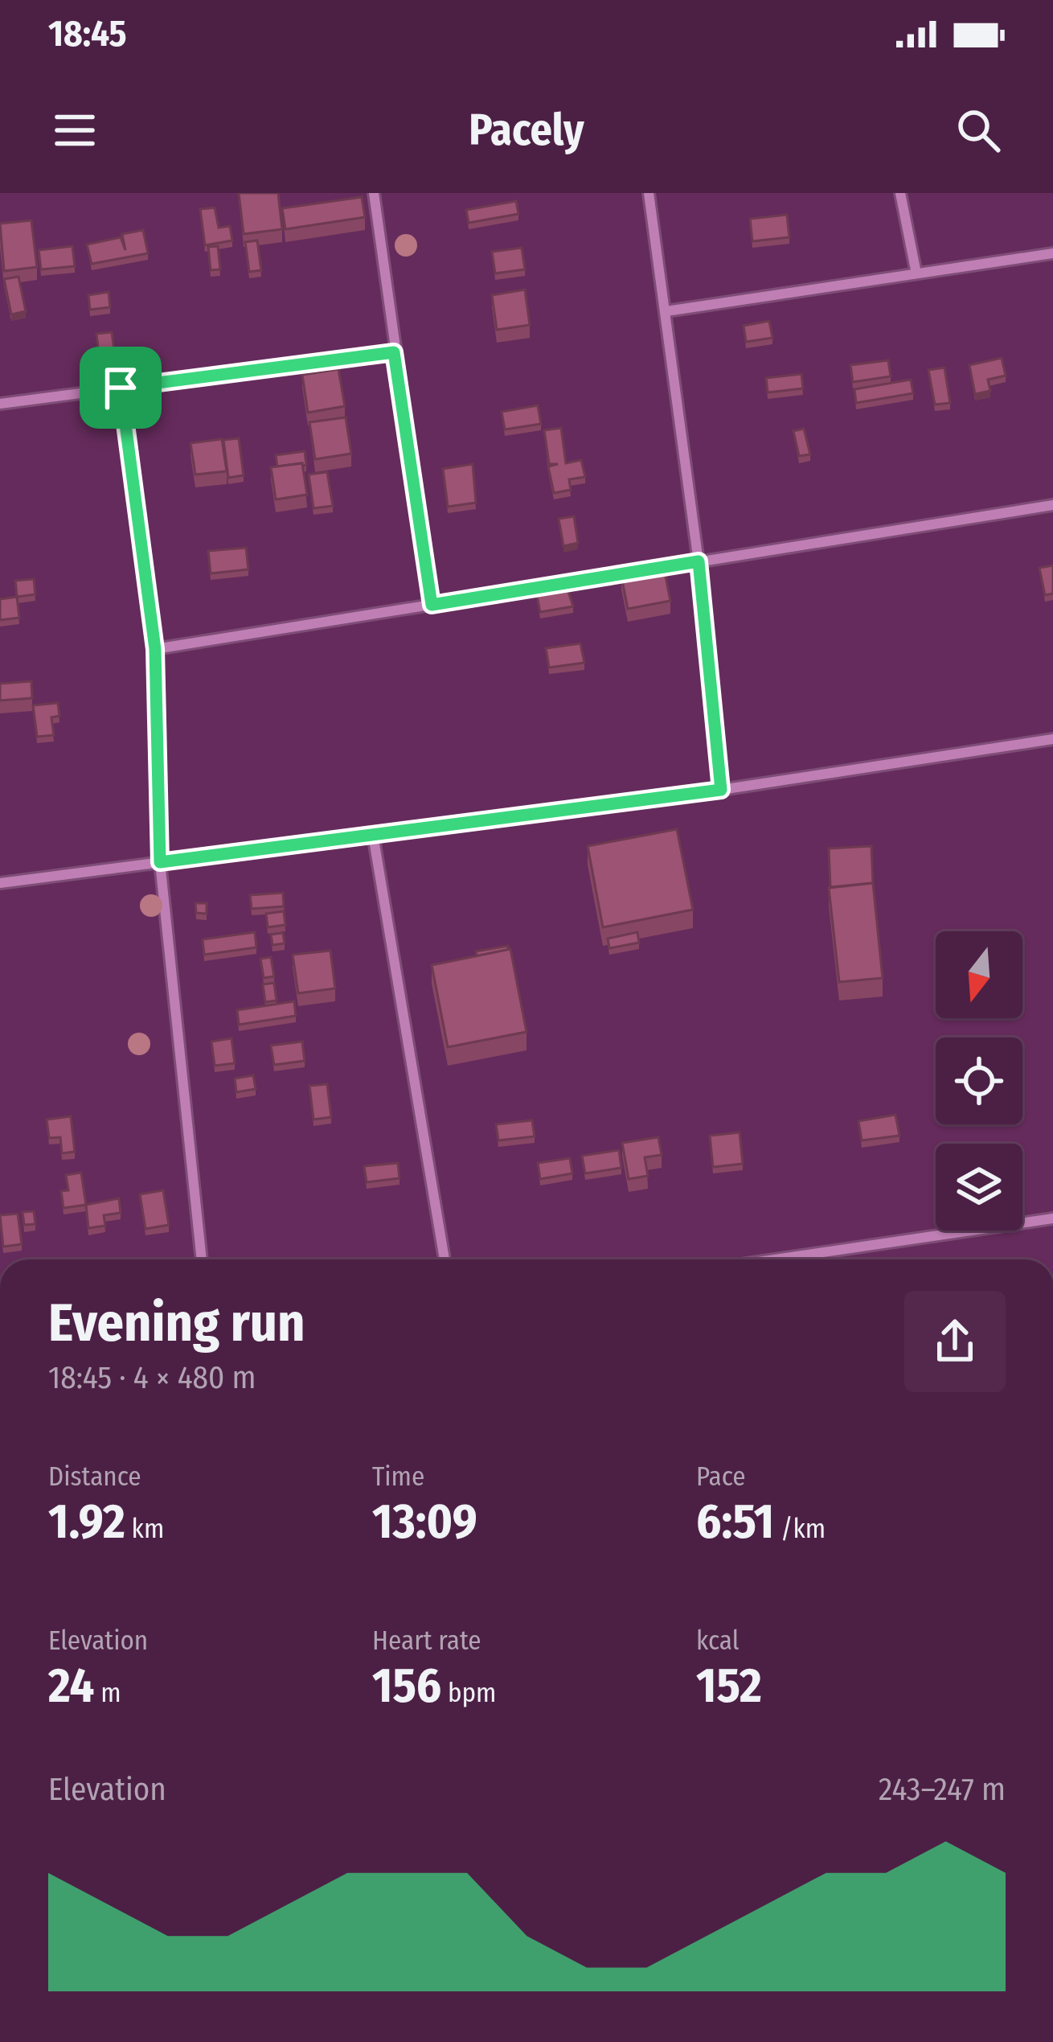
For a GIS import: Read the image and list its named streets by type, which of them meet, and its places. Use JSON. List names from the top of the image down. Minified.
{"north":"bottom","page":{"status":"18:45","header":"Pacely","heading":["Evening run","18:45 · 4 × 480 m"],"stats":[["Distance","1.92 km"],["Time","13:09"],["Pace","6:51 /km"],["Elevation","24 m"],["Heart rate","156 bpm"],["kcal","152"]],"chart":["Elevation","243–247 m"]}}
